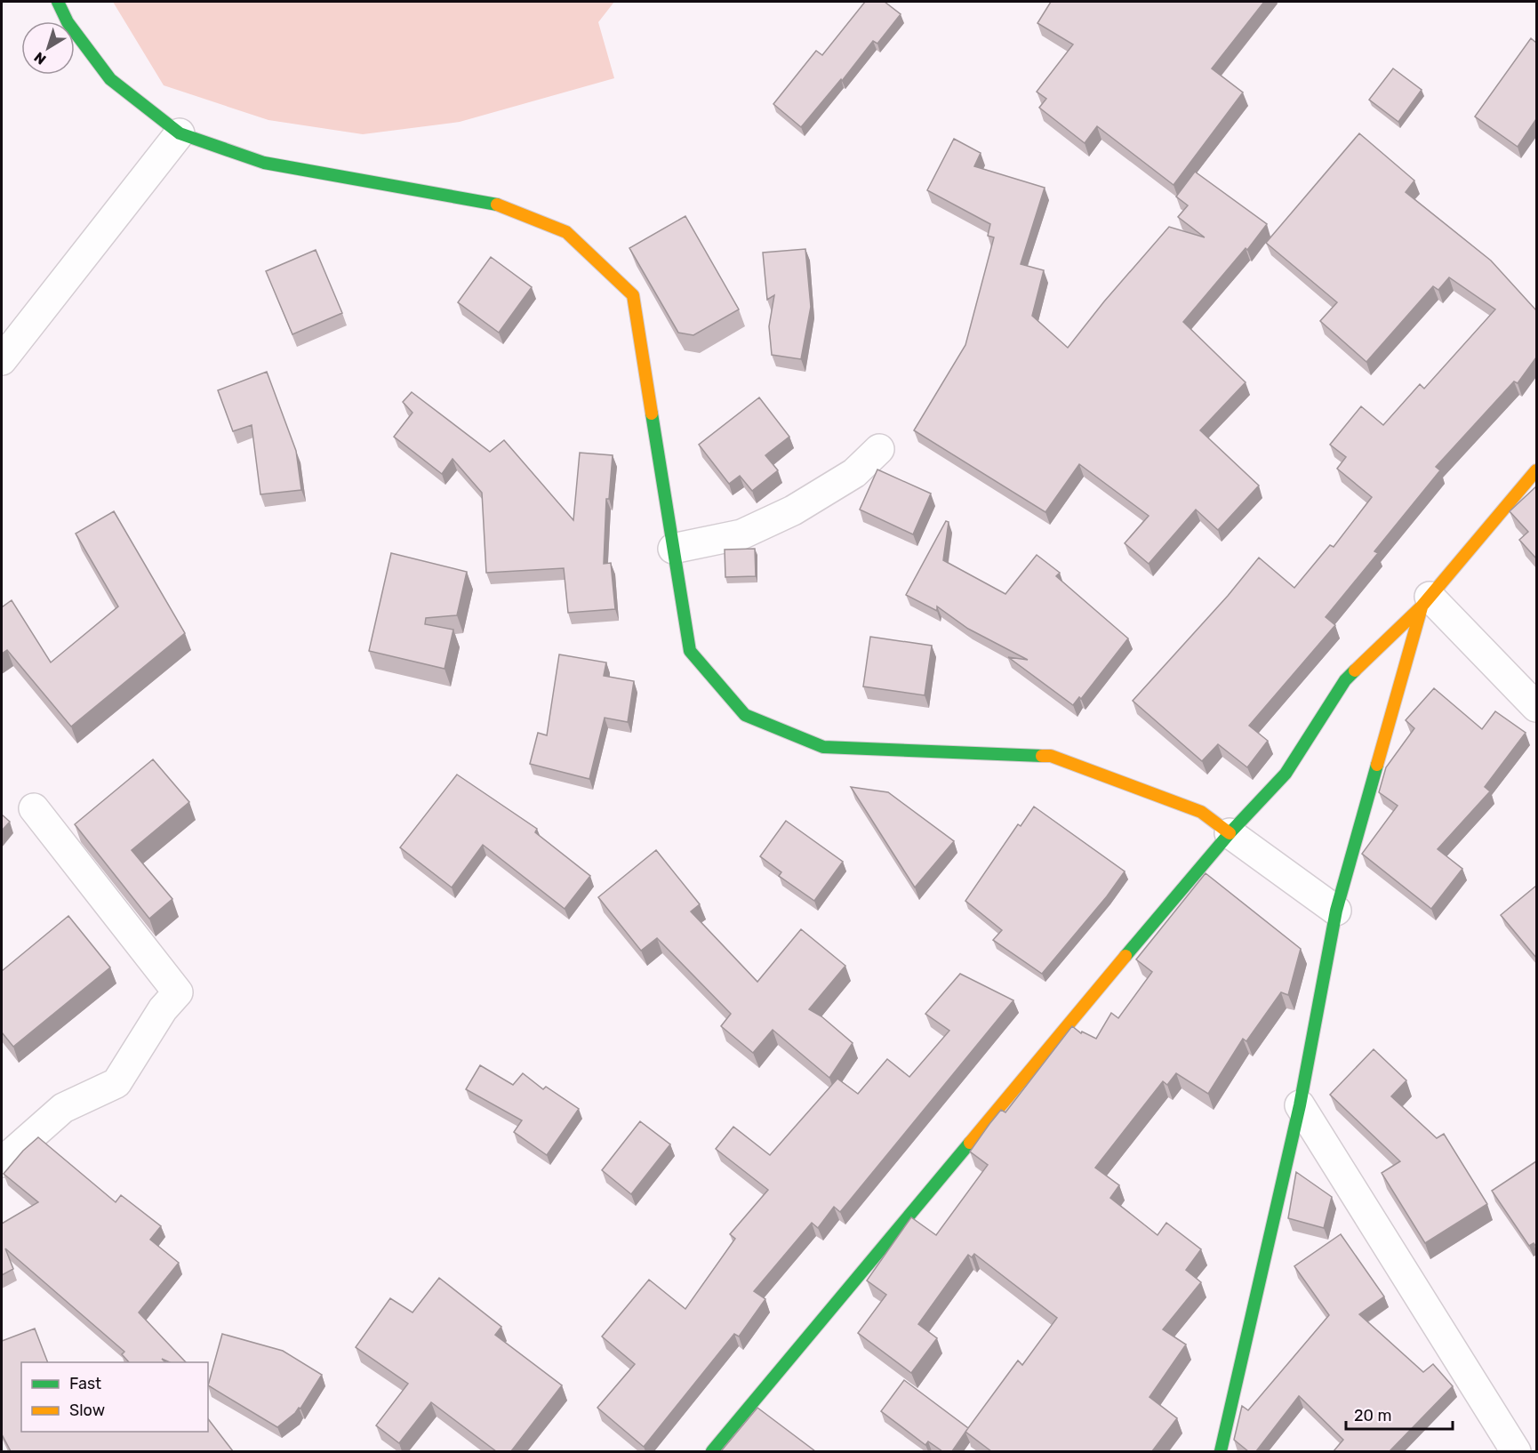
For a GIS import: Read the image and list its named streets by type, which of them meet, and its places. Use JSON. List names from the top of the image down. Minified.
{"legend":["Fast","Slow"],"scale_bar":"20 m","north":"bottom left"}
